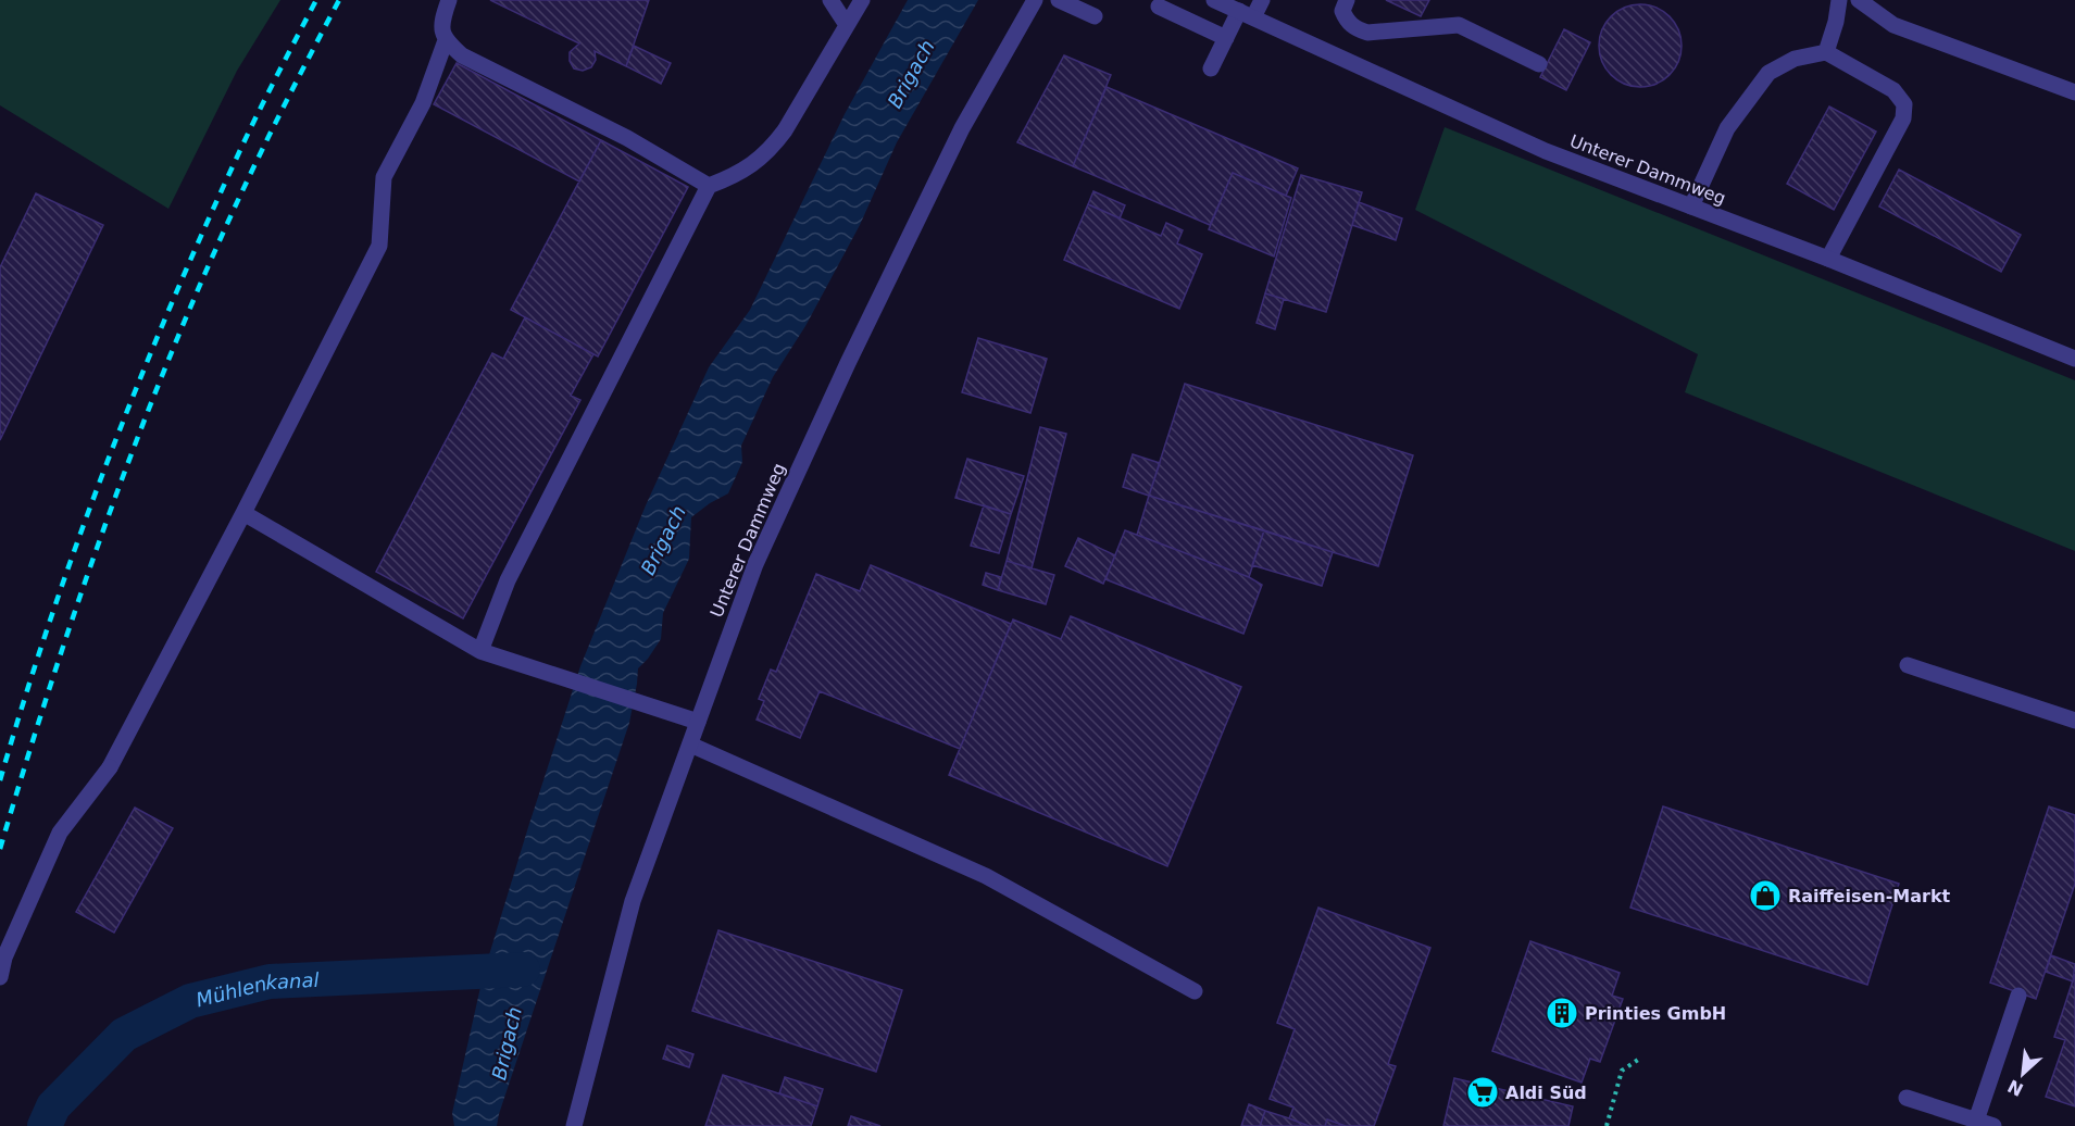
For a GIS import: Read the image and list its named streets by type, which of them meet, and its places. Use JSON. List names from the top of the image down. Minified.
{"streets":{"street":["Unterer Dammweg"]},"water":["Brigach","Mühlenkanal"],"places":{"shop":["Raiffeisen-Markt"],"building":["Printies GmbH"],"supermarket":["Aldi Süd"]},"north":"bottom left"}
